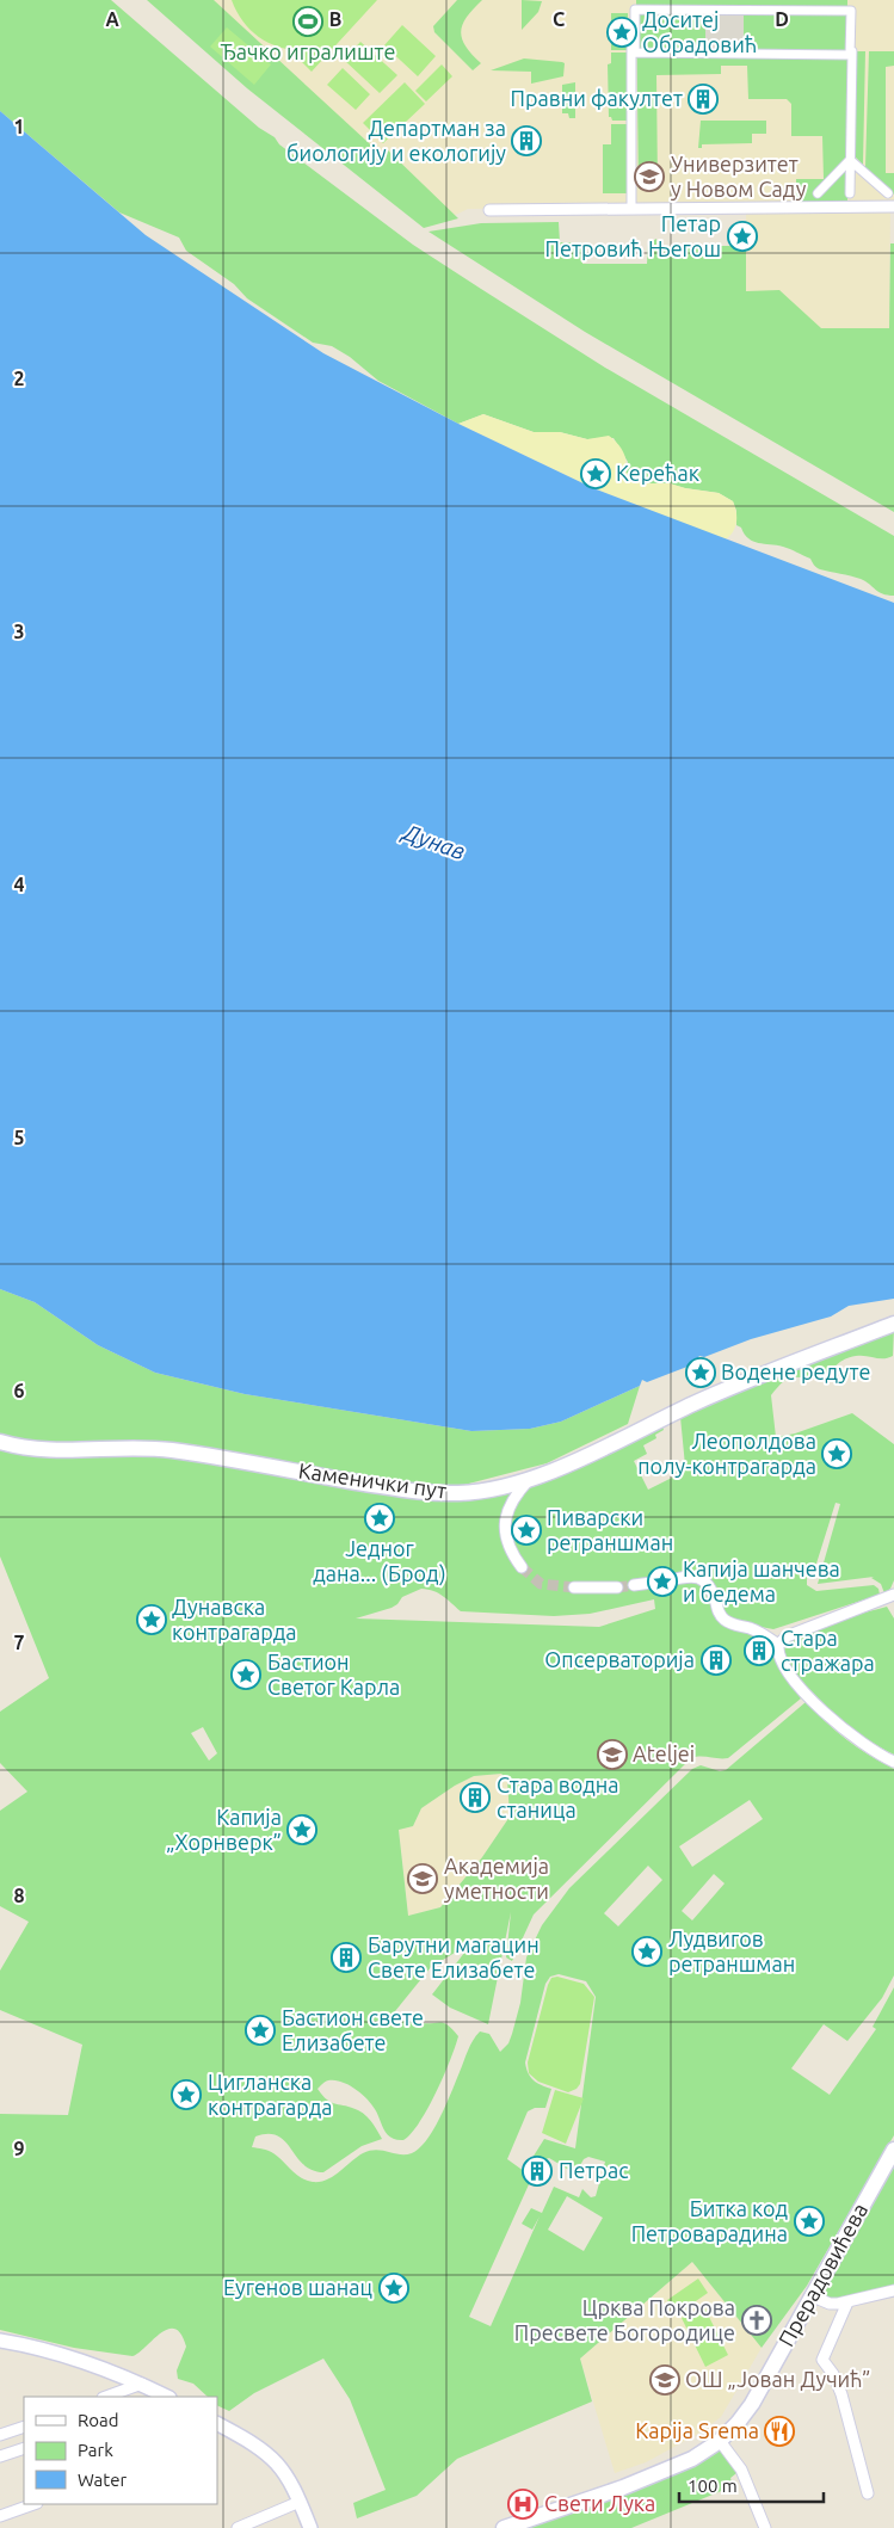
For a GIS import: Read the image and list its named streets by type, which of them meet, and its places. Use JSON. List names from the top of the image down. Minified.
{"streets":{"main road":["Каменички пут","Прерадовићева"]},"water":["Дунав"],"places":{"sports":["Ђачко игралиште"],"place":["Доситеј Обрадовић","Петар Петровић Његош","Керећак","Водене редуте","Леополдова полу-контрагарда","Једног дана... (Брод)","Пиварски ретраншман","Капија шанчева и бедема","Дунавска контрагарда","Бастион Светог Карла","Капија „Хорнверк”","Лудвигов ретраншман","Бастион свете Елизабете","Цигланска контрагарда","Битка код Петроварадина","Еугенов шанац"],"building":["Правни факултет","Департман за биологију и екологију","Стара стражара","Опсерваторија","Стара водна станица","Барутни магацин Свете Елизабете","Петрас"],"school or university":["Универзитет у Новом Саду","Ateljei","Академија уметности","ОШ „Јован Дучић”"],"church":["Црква Покрова Пресвете Богородице"],"restaurant":["Kapija Srema"],"hospital":["Свети Лука"]},"legend":["Road","Park","Water"],"scale_bar":"100 m","grid":{"columns":["A","B","C","D"],"rows":["1","2","3","4","5","6","7","8","9"]}}
